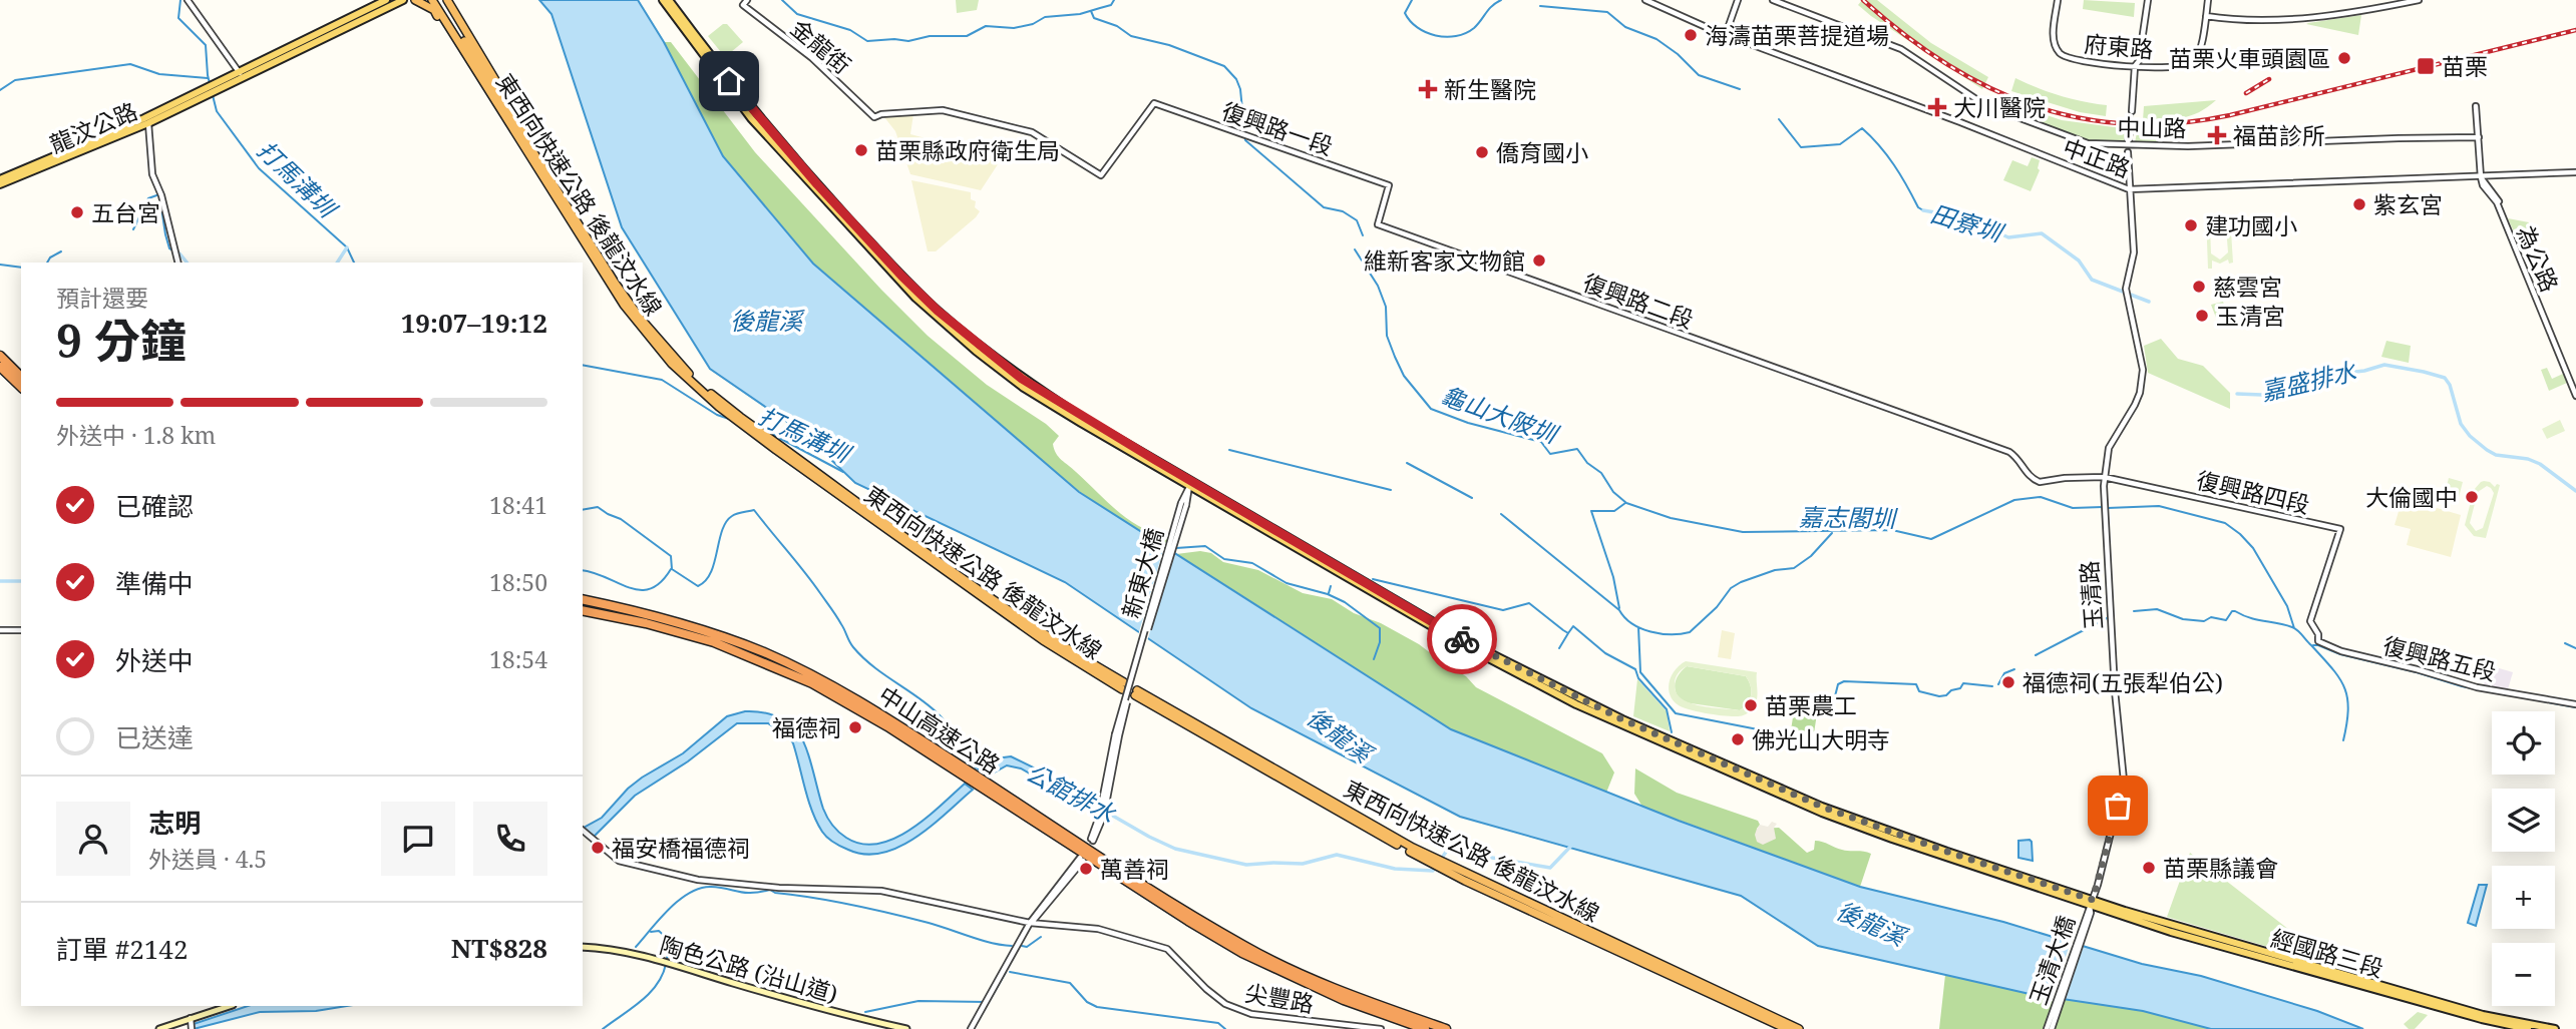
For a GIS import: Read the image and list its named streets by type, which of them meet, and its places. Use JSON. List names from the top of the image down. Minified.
{"streets":{"highway":["東西向快速公路 後龍汶水線","中山高速公路"],"main road":["龍汶公路","經國路三段","陶色公路 (沿山道)"],"street":["金龍街","府東路","中山路","復興路一段","中正路","為公路","復興路二段","復興路四段","新東大橋","玉清路","復興路五段","玉清大橋","尖豐路"]},"crossings":[["金龍街","復興路一段"],["中山路","為公路"],["復興路一段","復興路二段"],["中正路","為公路"],["中正路","玉清路"],["復興路二段","復興路四段"],["復興路四段","玉清路"],["復興路四段","復興路五段"],["玉清路","經國路三段"],["玉清路","玉清大橋"],["經國路三段","玉清大橋"]],"water":["打馬溝圳","田寮圳","後龍溪","嘉盛排水","龜山大陂圳","嘉志閣圳","公館排水"],"places":{"other":["海濤苗栗菩提道場","苗栗火車頭園區","苗栗縣政府衛生局","僑育國小","紫玄宮","五台宮","建功國小","維新客家文物館","慈雲宮","玉清宮","大倫國中","福德祠(五張犁伯公)","苗栗農工","福德祠","佛光山大明寺","福安橋福德祠","苗栗縣議會","萬善祠"],"transit":["苗栗"],"health":["新生醫院","大川醫院","福苗診所"]},"page":{"heading":["9 分鐘","預計還要","19:07–19:12"],"panel":["志明","外送員 · 4.5","訂單 #2142","NT$828"],"bar":"外送中 · 1.8 km","list":[["已確認","18:41"],["準備中","18:50"],["外送中","18:54"],"已送達"],"map_buttons":["+","−"]}}
